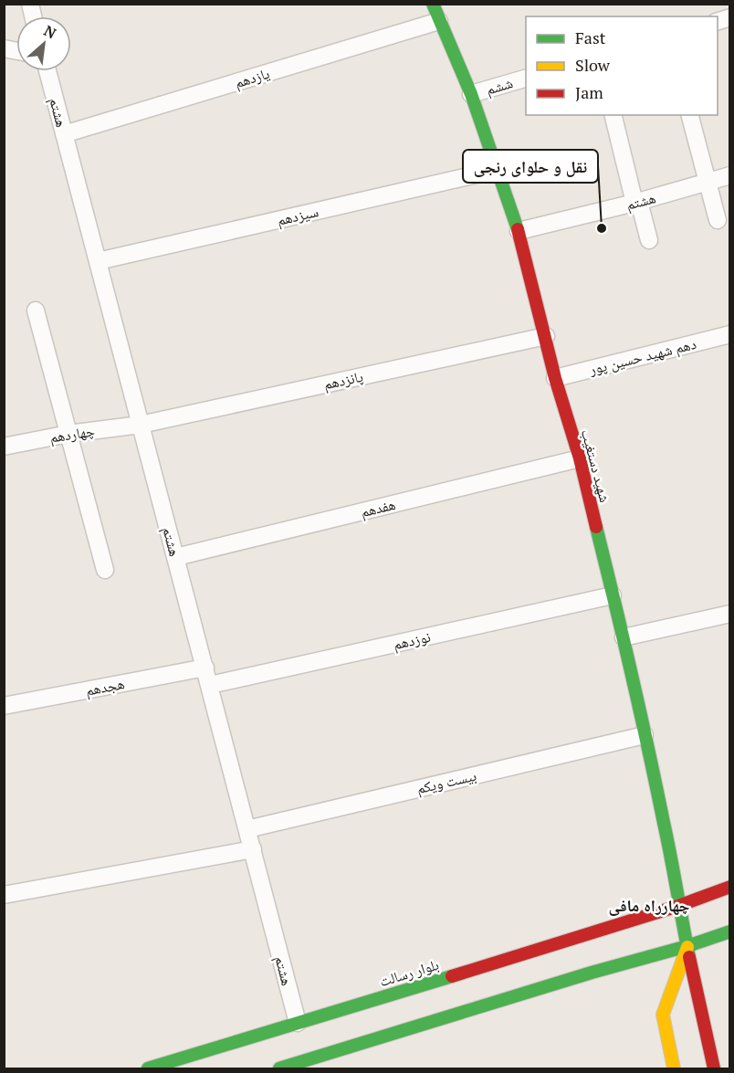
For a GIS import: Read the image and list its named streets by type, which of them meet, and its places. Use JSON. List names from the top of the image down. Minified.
{"streets":{"main road":["شهید دستغیب","بلوار رسالت"],"street":["یازدهم","ششم","هشتم","سیزدهم","دهم شهید حسین پور","پانزدهم","چهاردهم","هفدهم","نوزدهم","هجدهم","بیست ویکم"]},"crossings":[["یازدهم","هشتم"],["یازدهم","شهید دستغیب"],["ششم","شهید دستغیب"],["هشتم","سیزدهم"],["هشتم","پانزدهم"],["هشتم","چهاردهم"],["هشتم","شهید دستغیب"],["هشتم","هفدهم"],["هشتم","نوزدهم"],["هشتم","هجدهم"],["هشتم","بیست ویکم"],["هشتم","بلوار رسالت"],["سیزدهم","شهید دستغیب"],["دهم شهید حسین پور","شهید دستغیب"],["پانزدهم","چهاردهم"],["پانزدهم","شهید دستغیب"],["شهید دستغیب","هفدهم"],["شهید دستغیب","نوزدهم"],["شهید دستغیب","بیست ویکم"],["شهید دستغیب","بلوار رسالت"]],"districts":["چهارراه مافی"],"places":["نقل و حلوای رنجی"],"legend":["Fast","Slow","Jam"],"north":"top right"}
